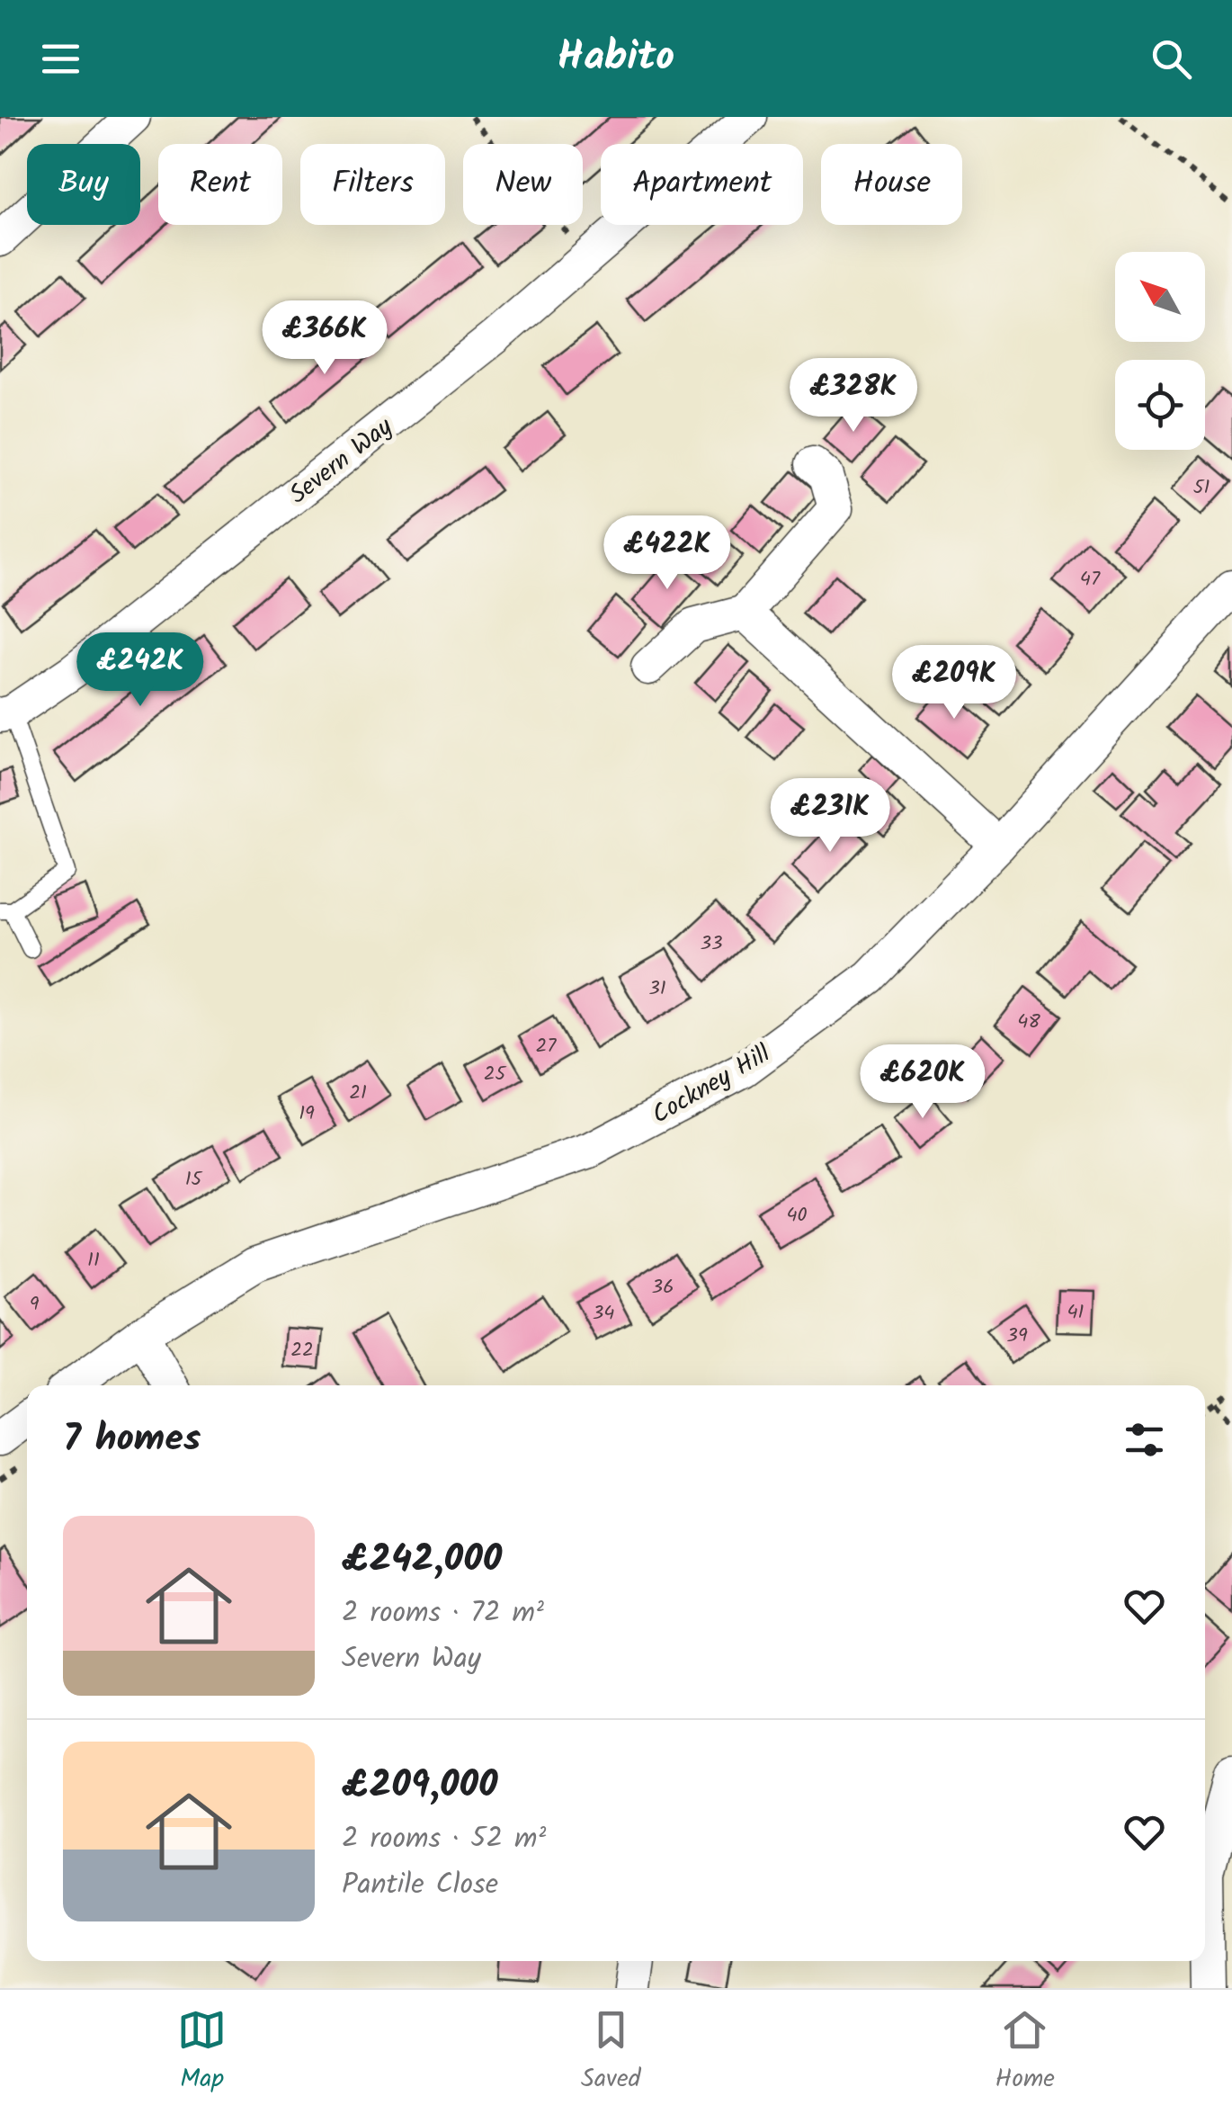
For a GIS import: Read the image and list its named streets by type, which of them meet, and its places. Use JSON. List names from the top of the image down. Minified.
{"streets":{"street":["Severn Way","Cockney Hill"]},"house_numbers":["51","47","33","31","48","27","25","21","19","15","40","11","36","9","41","34","39","22"],"north":"top left","page":{"header":"Habito","chip":["Buy","Rent","Filters","New","Apartment","House"],"price":["£366K","£328K","£422K","£242K","£209K","£231K","£620K"],"heading":"7 homes","list":[{"name":"£242,000","note":"2 rooms · 72 m² · Severn Way"},{"name":"£209,000","note":"2 rooms · 52 m² · Pantile Close"}],"tabs":["Map","Saved","Home"]}}
